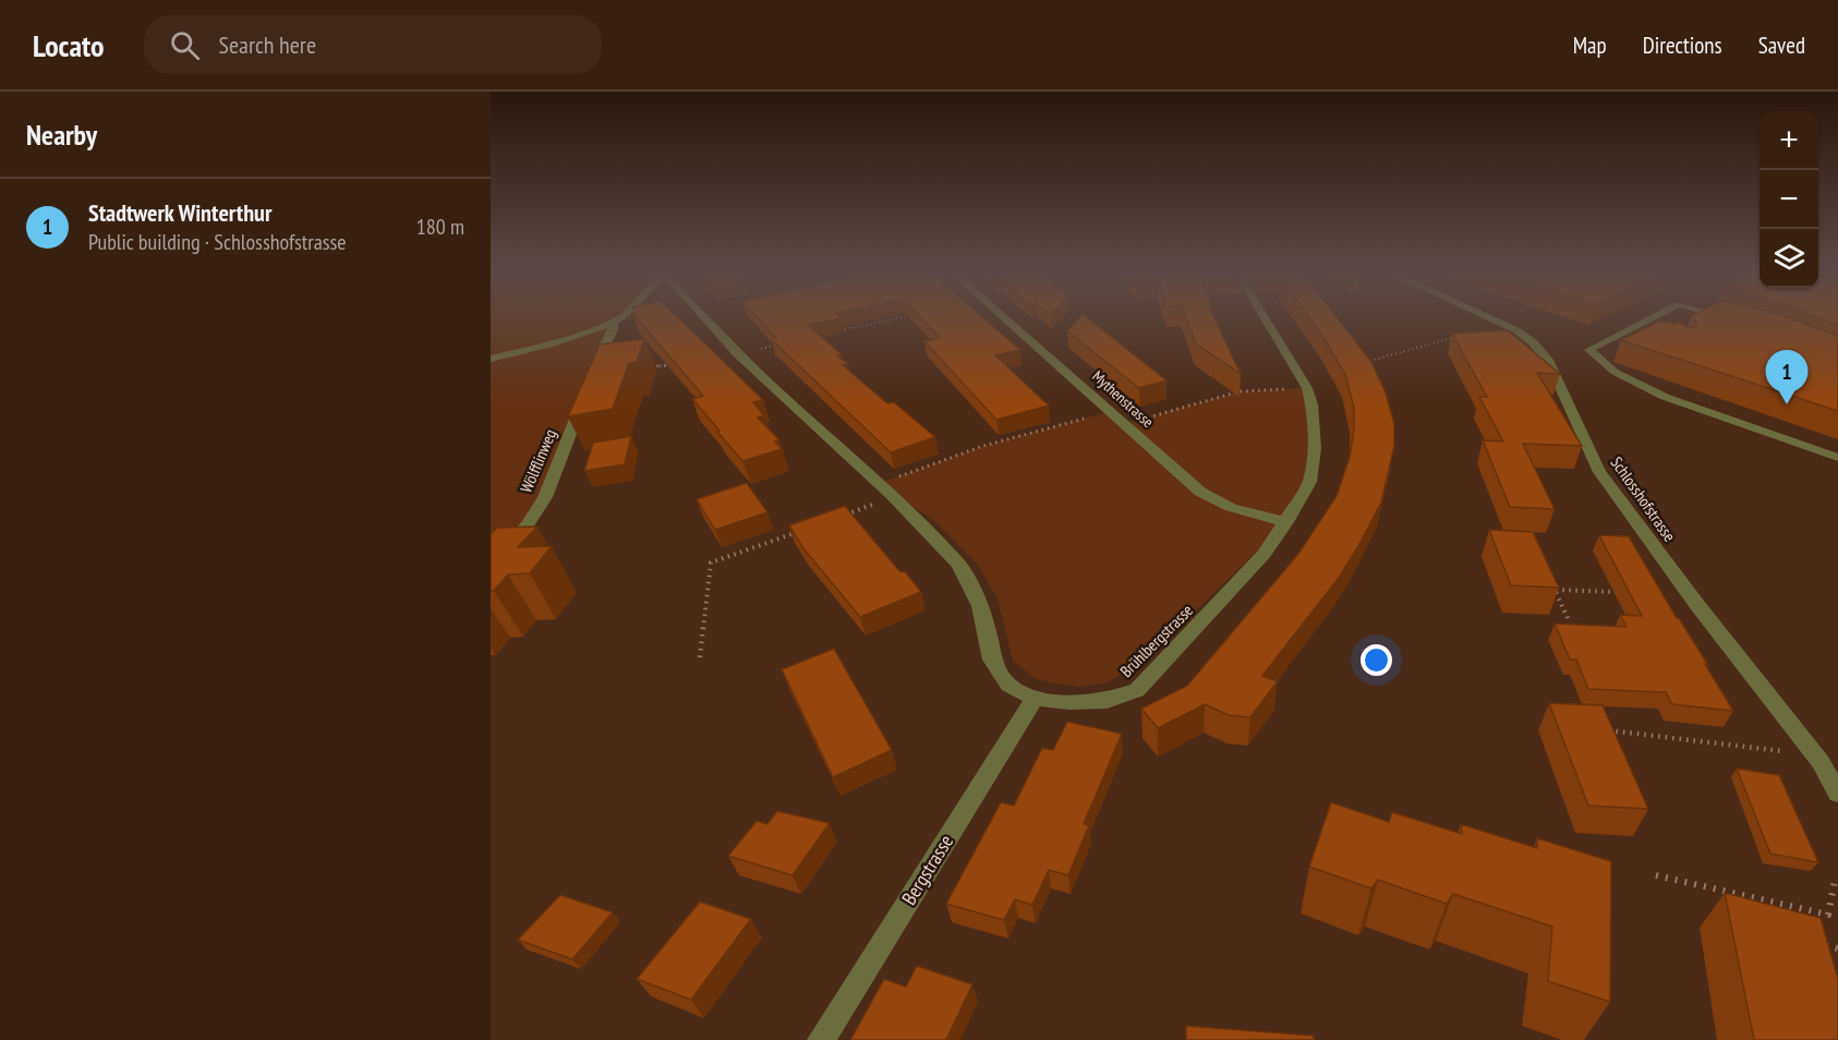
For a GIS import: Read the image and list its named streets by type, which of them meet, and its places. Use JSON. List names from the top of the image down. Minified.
{"streets":{"street":["Mythenstrasse","Wölfflinweg","Schlosshofstrasse","Brühlbergstrasse","Bergstrasse"]},"crossings":[["Mythenstrasse","Brühlbergstrasse"],["Brühlbergstrasse","Bergstrasse"]],"page":{"header":"Locato","search":"Search here","nav":["Map","Directions","Saved"],"heading":"Nearby","map_buttons":["+","−"],"list":[{"mark":"1","name":"Stadtwerk Winterthur","note":"Public building · Schlosshofstrasse","value":"180 m"}],"pins":"1"}}
